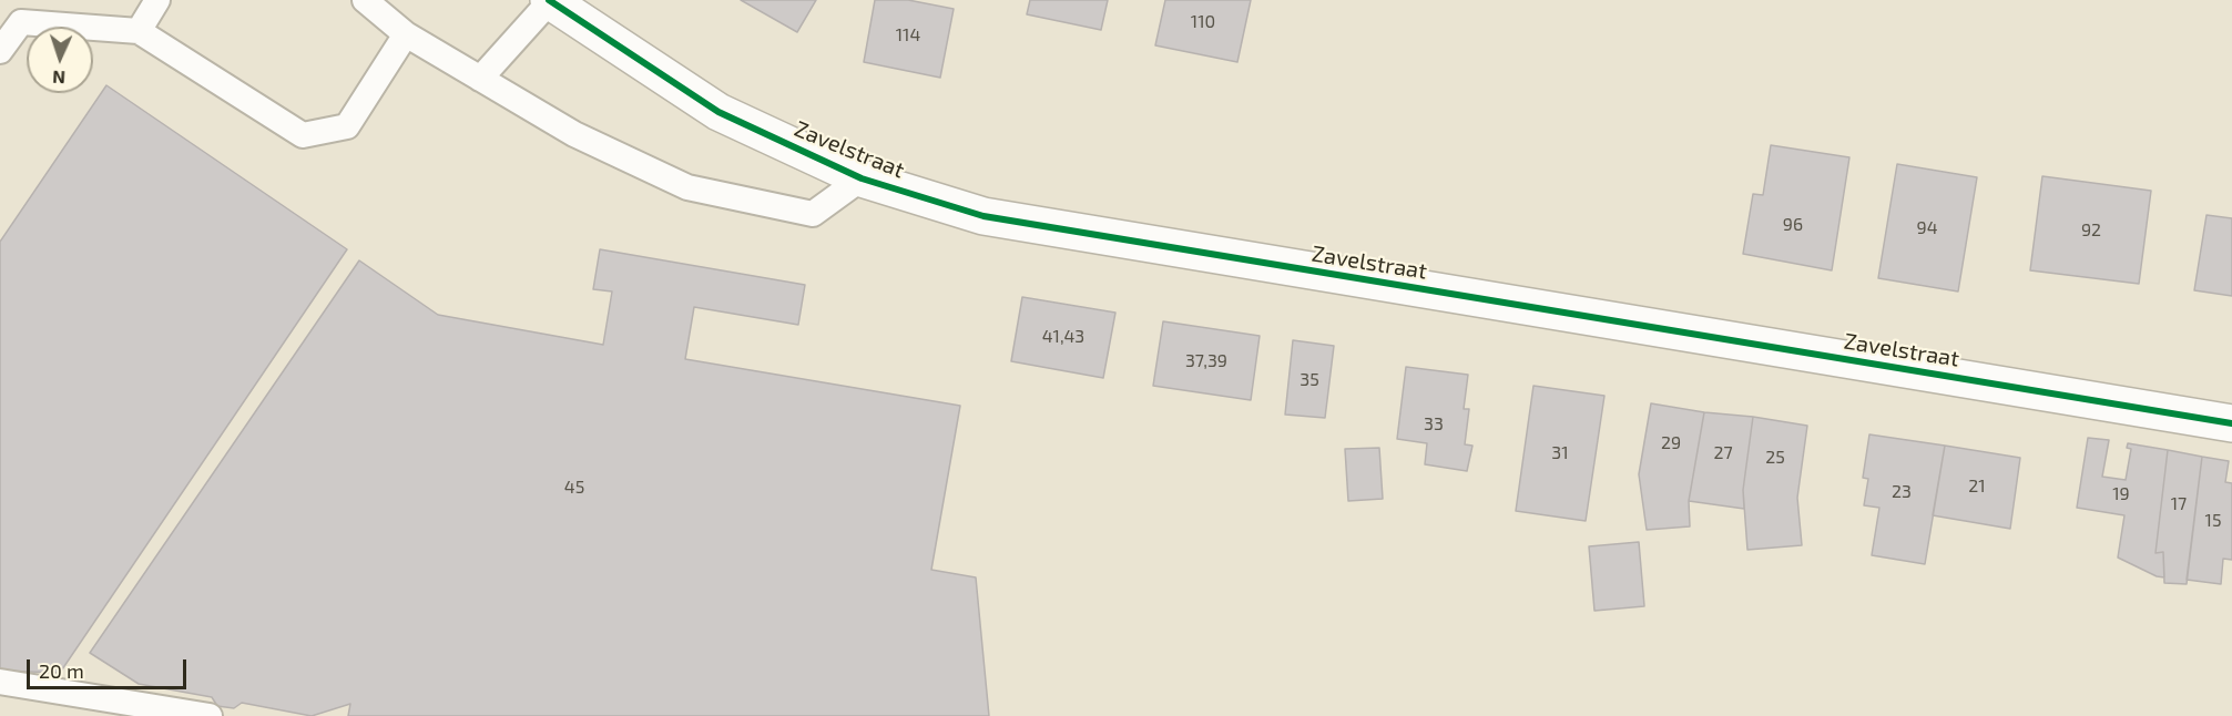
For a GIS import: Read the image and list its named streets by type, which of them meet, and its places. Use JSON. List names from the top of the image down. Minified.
{"streets":{"street":["Zavelstraat"]},"house_numbers":["110","114","96","94","92","41,43","37,39","35","33","29","31","27","25","21","45","23","19","17","15"],"scale_bar":"20 m","north":"bottom"}
